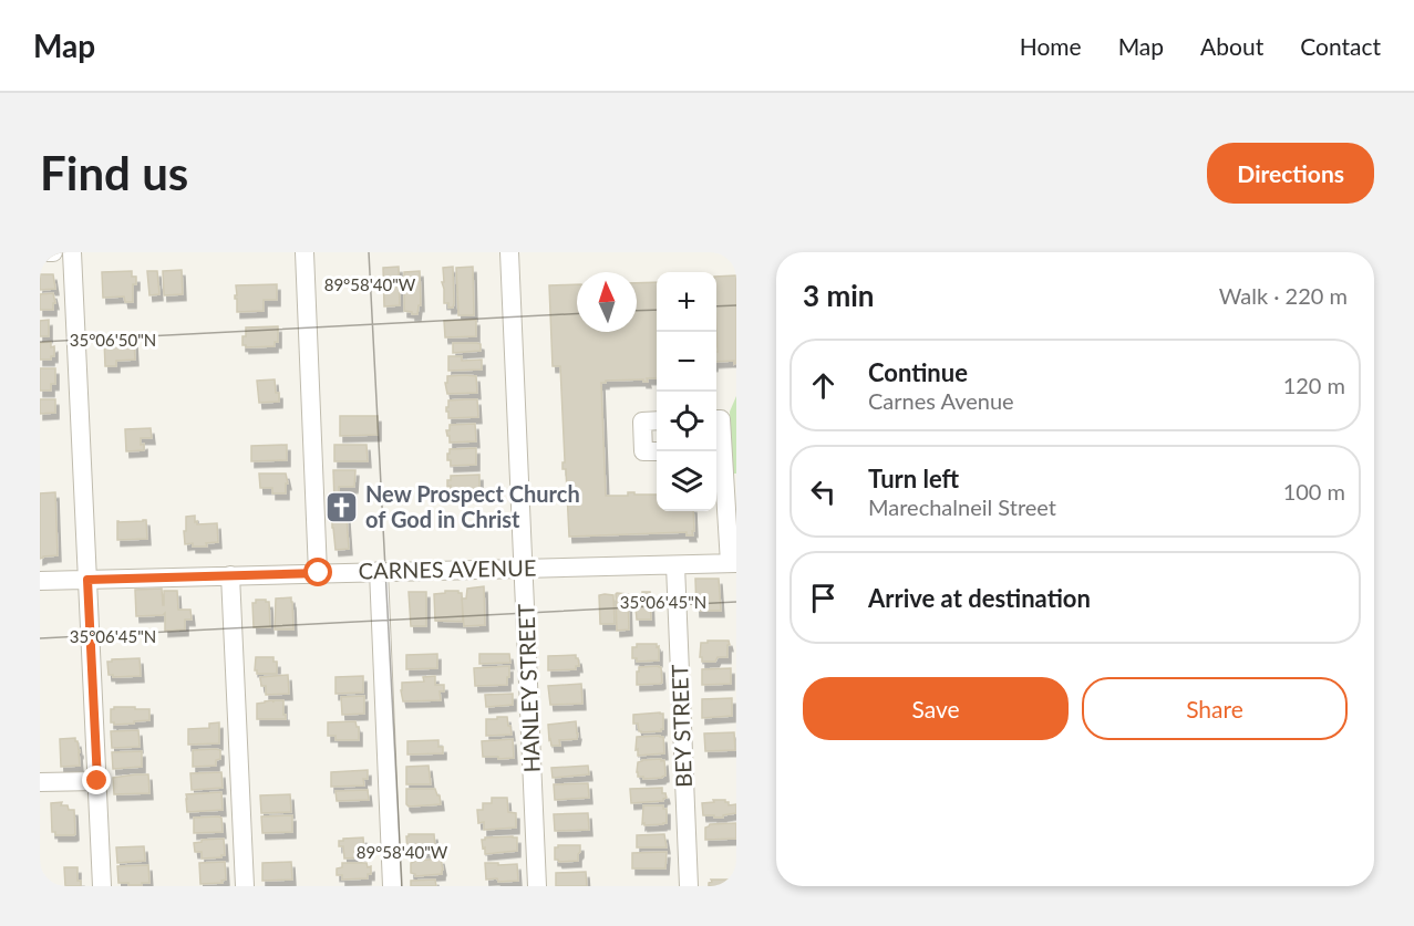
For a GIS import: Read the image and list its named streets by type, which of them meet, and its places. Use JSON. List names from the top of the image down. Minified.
{"streets":{"street":["CARNES AVENUE","HANLEY STREET","BEY STREET"]},"crossings":[["CARNES AVENUE","HANLEY STREET"],["CARNES AVENUE","BEY STREET"]],"places":{"church":["New Prospect Church of God in Christ"]},"north":"top","page":{"header":"Map","nav":["Home","Map","About","Contact"],"buttons":["Directions",["Save","Share"]],"title":"Find us","heading":["3 min","Walk · 220 m"],"map_buttons":["+","−"],"list":[["Continue","Carnes Avenue","120 m"],["Turn left","Marechalneil Street","100 m"],"Arrive at destination"]},"coordinates":["89°58'40\"W","35°06'50\"N","35°06'45\"N"]}
